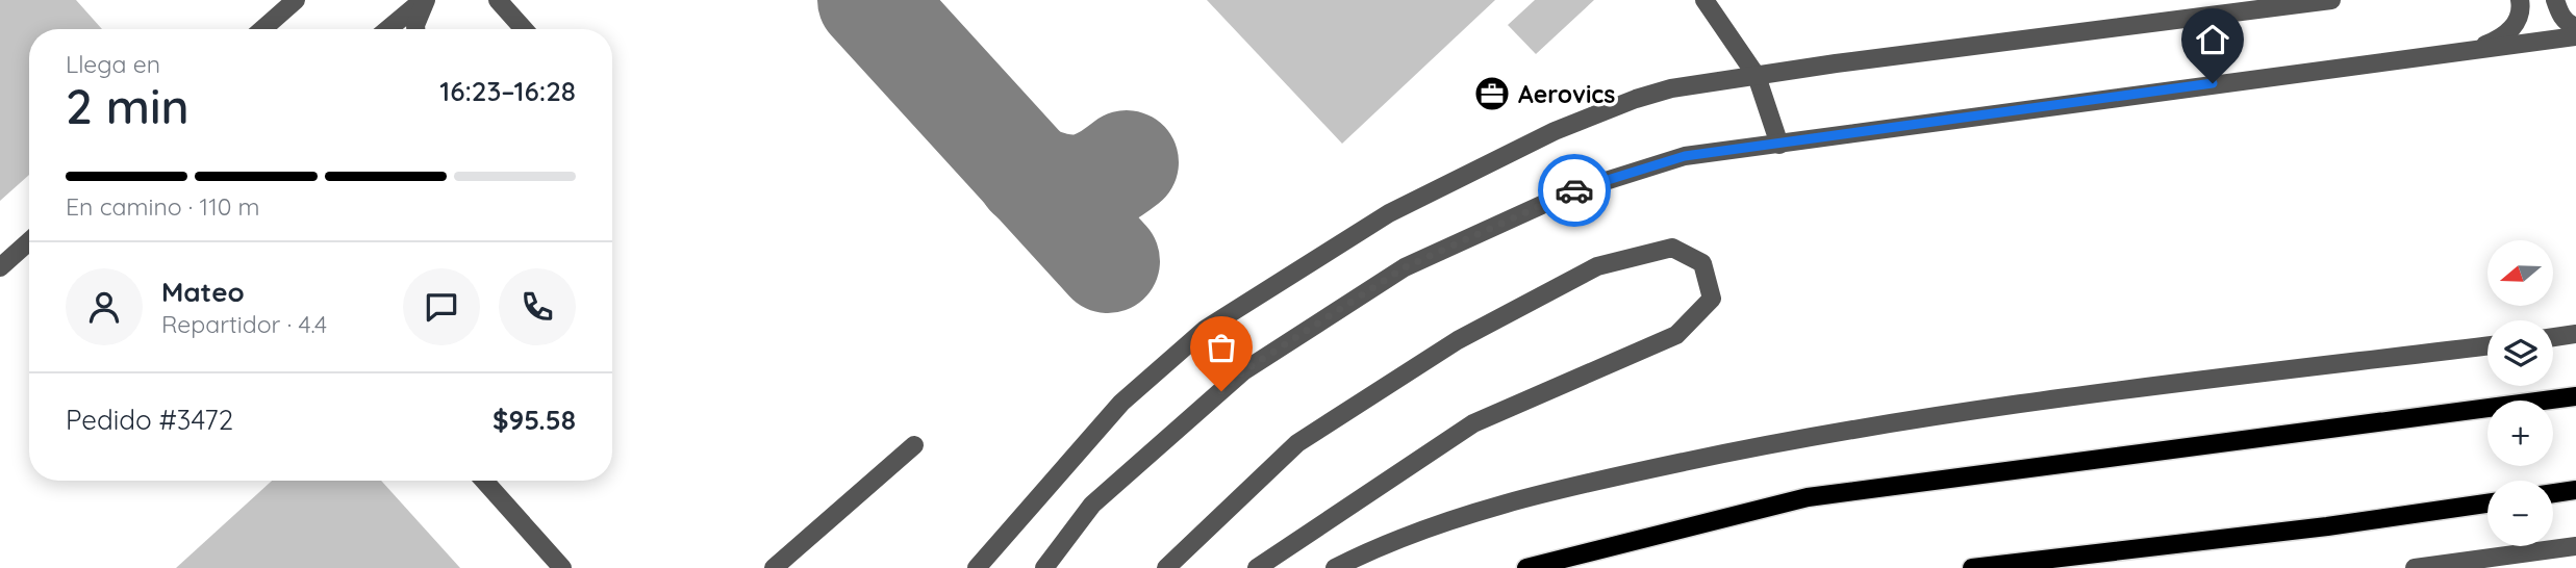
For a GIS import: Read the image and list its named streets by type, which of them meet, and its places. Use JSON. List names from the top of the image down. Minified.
{"places":{"office":["Aerovics"]},"north":"left","page":{"heading":["2 min","Llega en","16:23–16:28"],"panel":["Mateo","Repartidor · 4.4","Pedido #3472","$95.58"],"bar":"En camino · 110 m","map_buttons":["+","−"]}}
